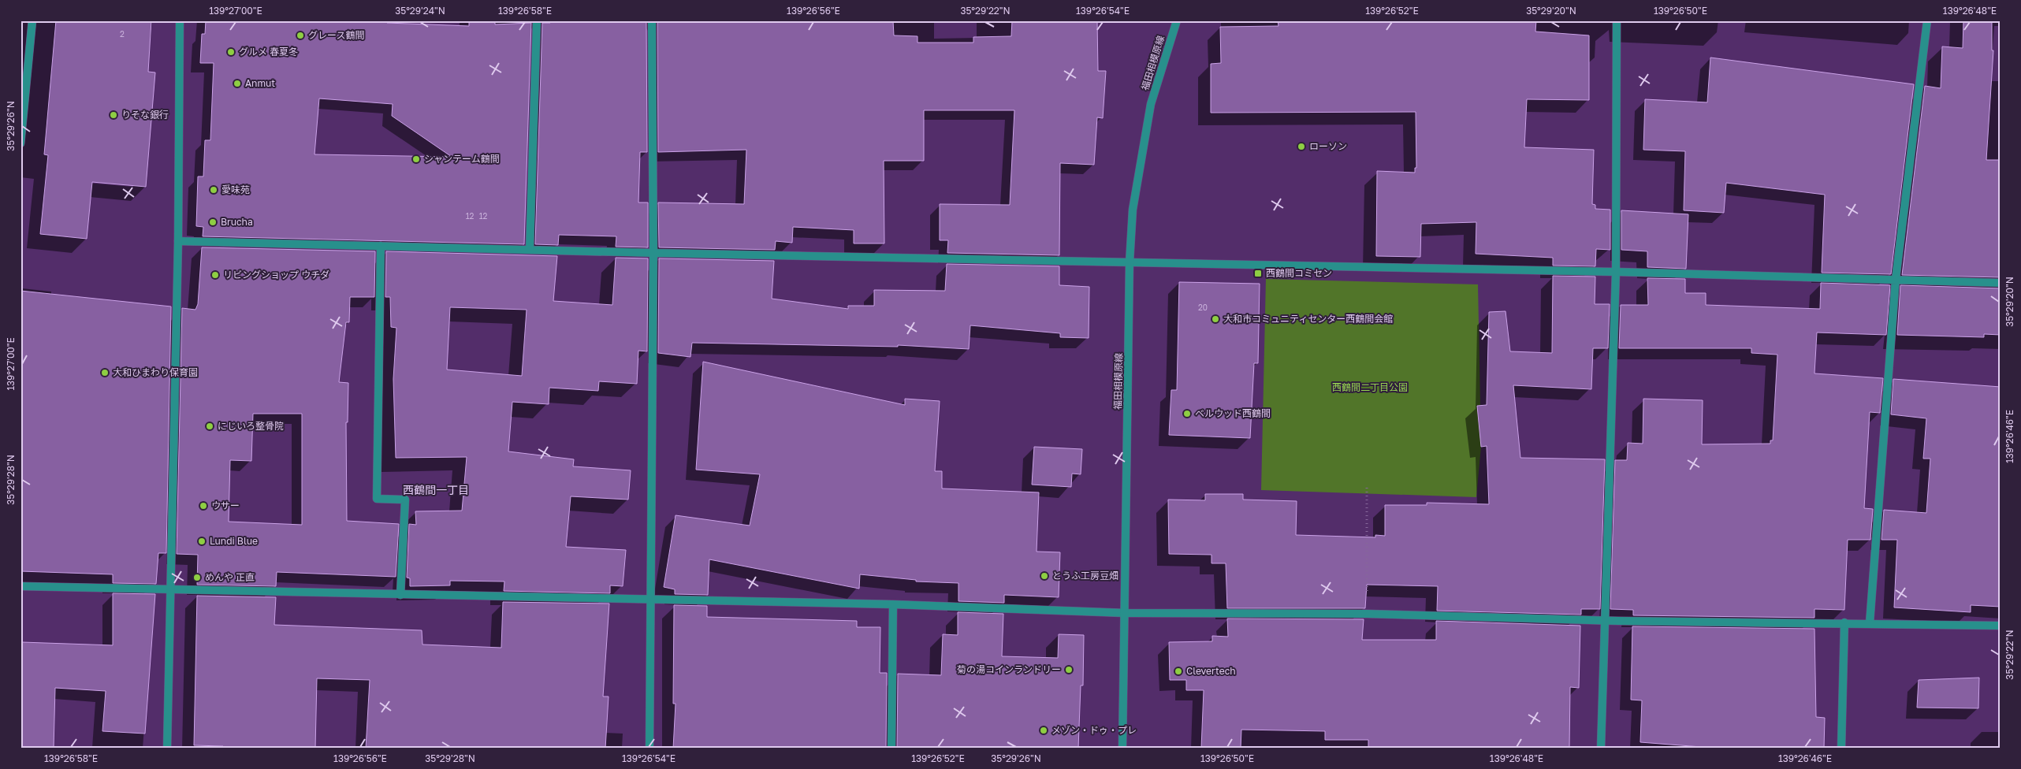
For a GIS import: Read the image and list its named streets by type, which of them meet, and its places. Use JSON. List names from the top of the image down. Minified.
{"streets":{"street":["福田相模原線"]},"districts":["西鶴間一丁目"],"parks":["西鶴間二丁目公園"],"places":{"other":["グレース鶴間","グルメ 春夏冬","Anmut","りそな銀行","ローソン","シャンテーム鶴間","愛味苑","Brucha","リビングショップ ウチダ","大和市コミュニティセンター西鶴間会館","大和ひまわり保育園","ベルウッド西鶴間","にじいろ整骨院","ウサー","Lundi Blue","とうふ工房豆畑","めんや 正直","菊の湯コインランドリー","Clevertech","メゾン・ドゥ・プレ"],"transit":["西鶴間コミセン"]},"house_numbers":["2","12","12","20"],"coordinates":["139°27'00\"E","35°29'24\"N","139°26'58\"E","139°26'56\"E","35°29'22\"N","139°26'54\"E","139°26'52\"E","35°29'20\"N","139°26'50\"E","139°26'48\"E","35°29'26\"N","139°26'46\"E","35°29'28\"N"]}
